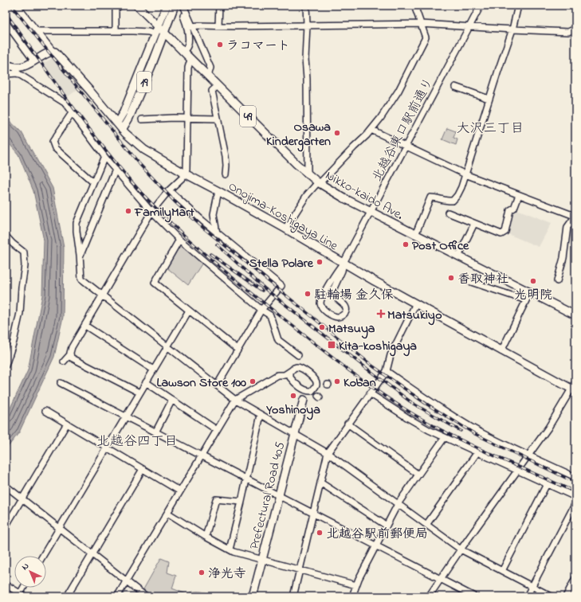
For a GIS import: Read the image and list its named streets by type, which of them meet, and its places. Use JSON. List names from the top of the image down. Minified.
{"streets":{"main road":["19","49","Nikko-kaido Ave.","Onojima-Koshigaya Line","Prefectural Road 405"],"street":["北越谷東口駅前通り"]},"crossings":[["19","Nikko-kaido Ave."],["19","Onojima-Koshigaya Line"],["北越谷東口駅前通り","Nikko-kaido Ave."],["北越谷東口駅前通り","Onojima-Koshigaya Line"]],"districts":["大沢三丁目","北越谷四丁目"],"places":{"other":["ラコマート","Osawa Kindergarten","FamilyMart","Post Office","Stella Polare","香取神社","光明院","駐輪場 金久保","Matsuya","Lawson Store 100","Koban","Yoshinoya","北越谷駅前郵便局","浄光寺"],"health":["Matsukiyo"],"transit":["Kita-koshigaya"]},"north":"top left"}
